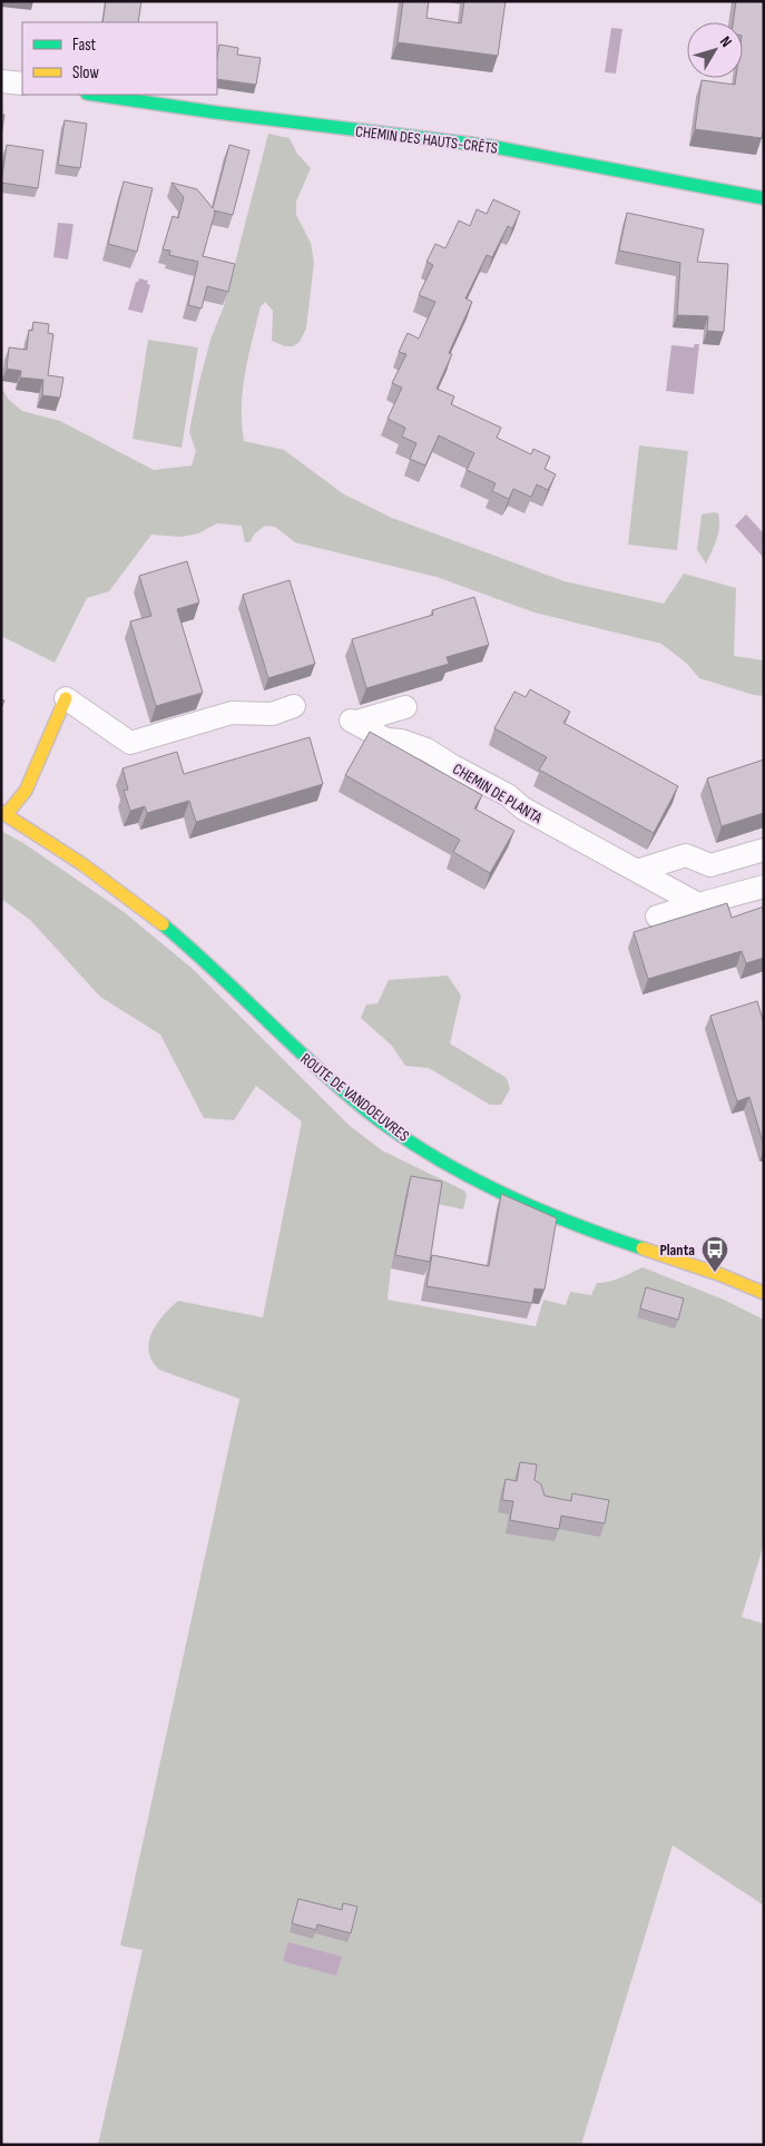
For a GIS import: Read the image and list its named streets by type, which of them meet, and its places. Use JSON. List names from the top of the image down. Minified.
{"streets":{"main road":["CHEMIN DES HAUTS-CRÊTS","ROUTE DE VANDOEUVRES"],"street":["CHEMIN DE PLANTA"]},"places":{"bus stop":["Planta"]},"legend":["Fast","Slow"],"north":"top right"}
